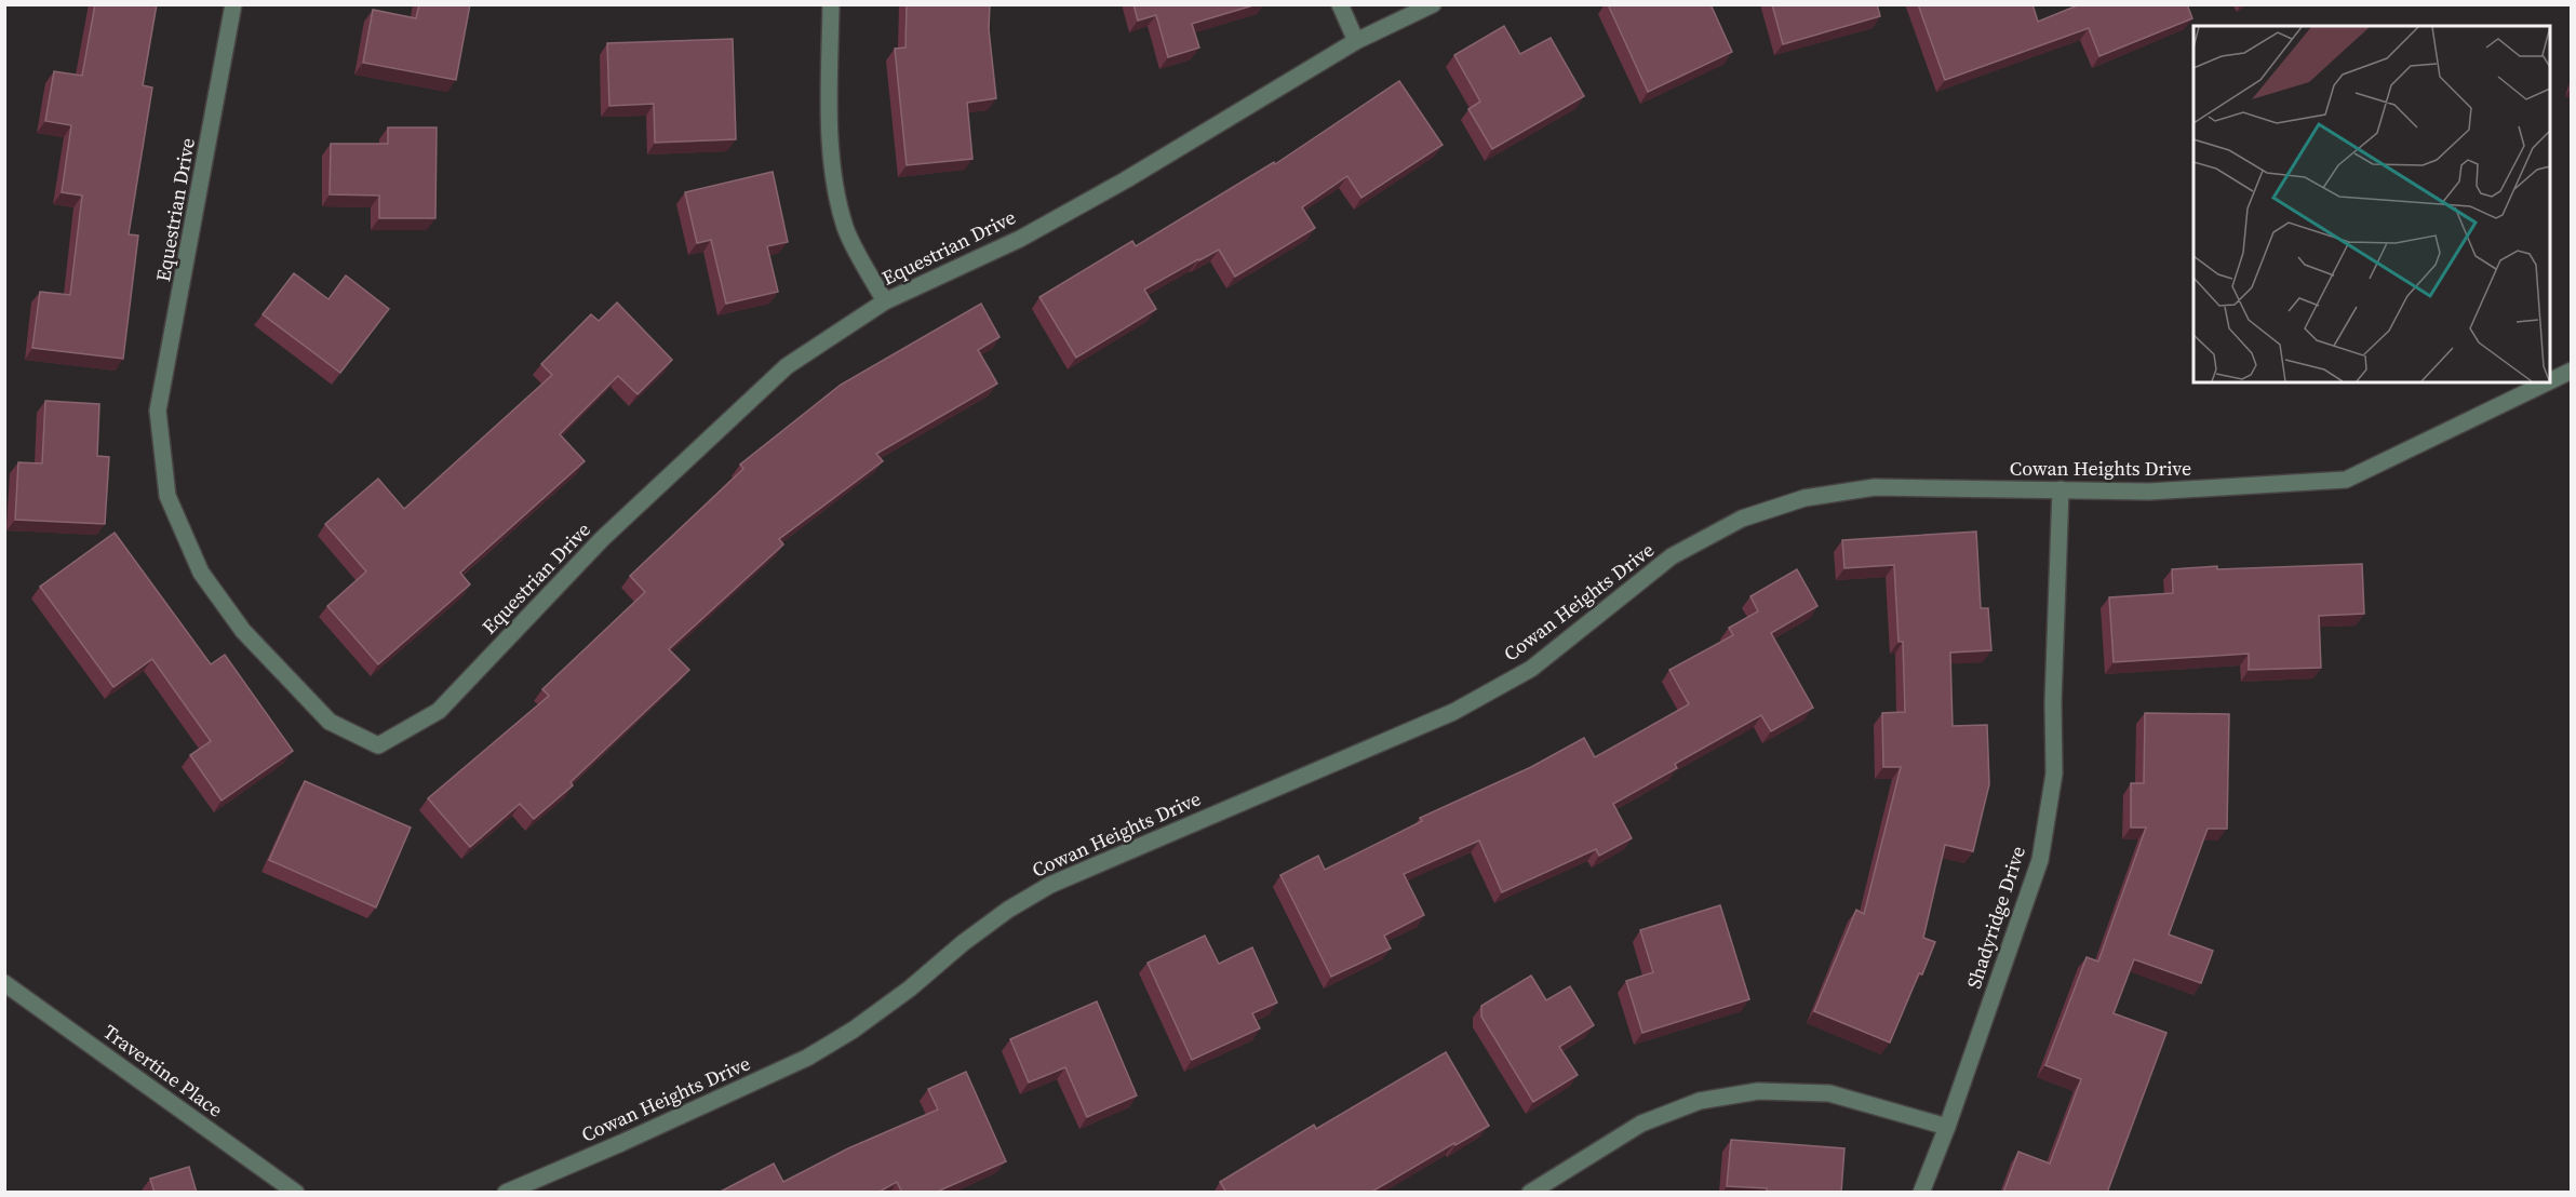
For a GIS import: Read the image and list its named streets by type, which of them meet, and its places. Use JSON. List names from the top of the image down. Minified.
{"streets":{"street":["Equestrian Drive","Cowan Heights Drive","Shadyridge Drive","Travertine Place"]},"crossings":[["Cowan Heights Drive","Shadyridge Drive"]]}
